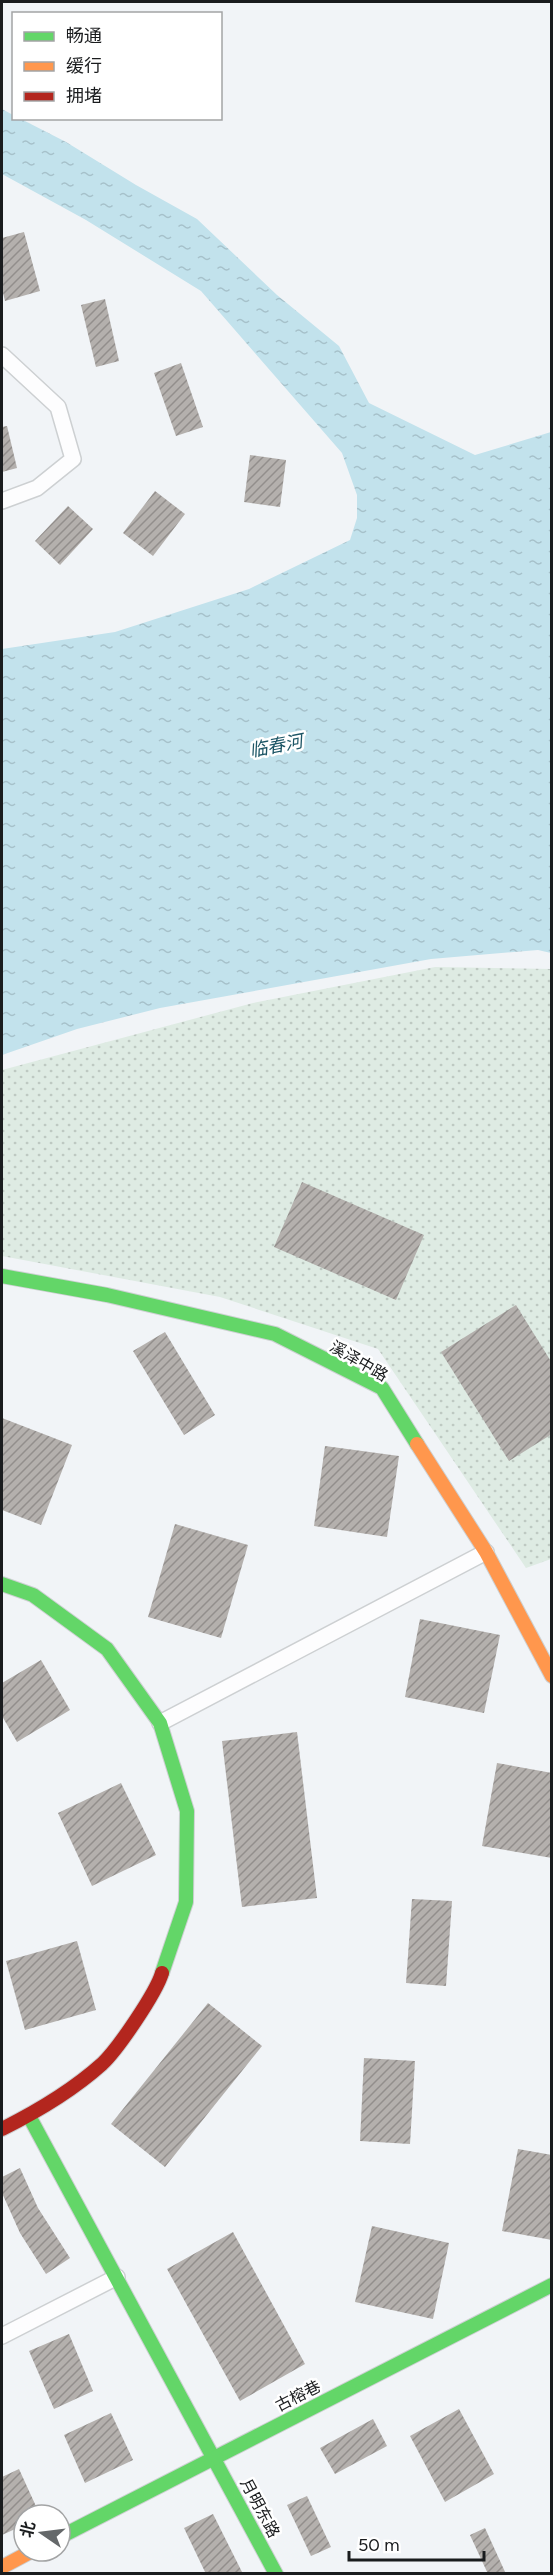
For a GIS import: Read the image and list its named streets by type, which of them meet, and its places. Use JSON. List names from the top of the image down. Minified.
{"streets":{"street":["溪泽中路","古榕巷","月明东路"]},"crossings":[["古榕巷","月明东路"]],"water":["临春河"],"legend":["畅通","缓行","拥堵"],"scale_bar":"50 m","north":"left"}
